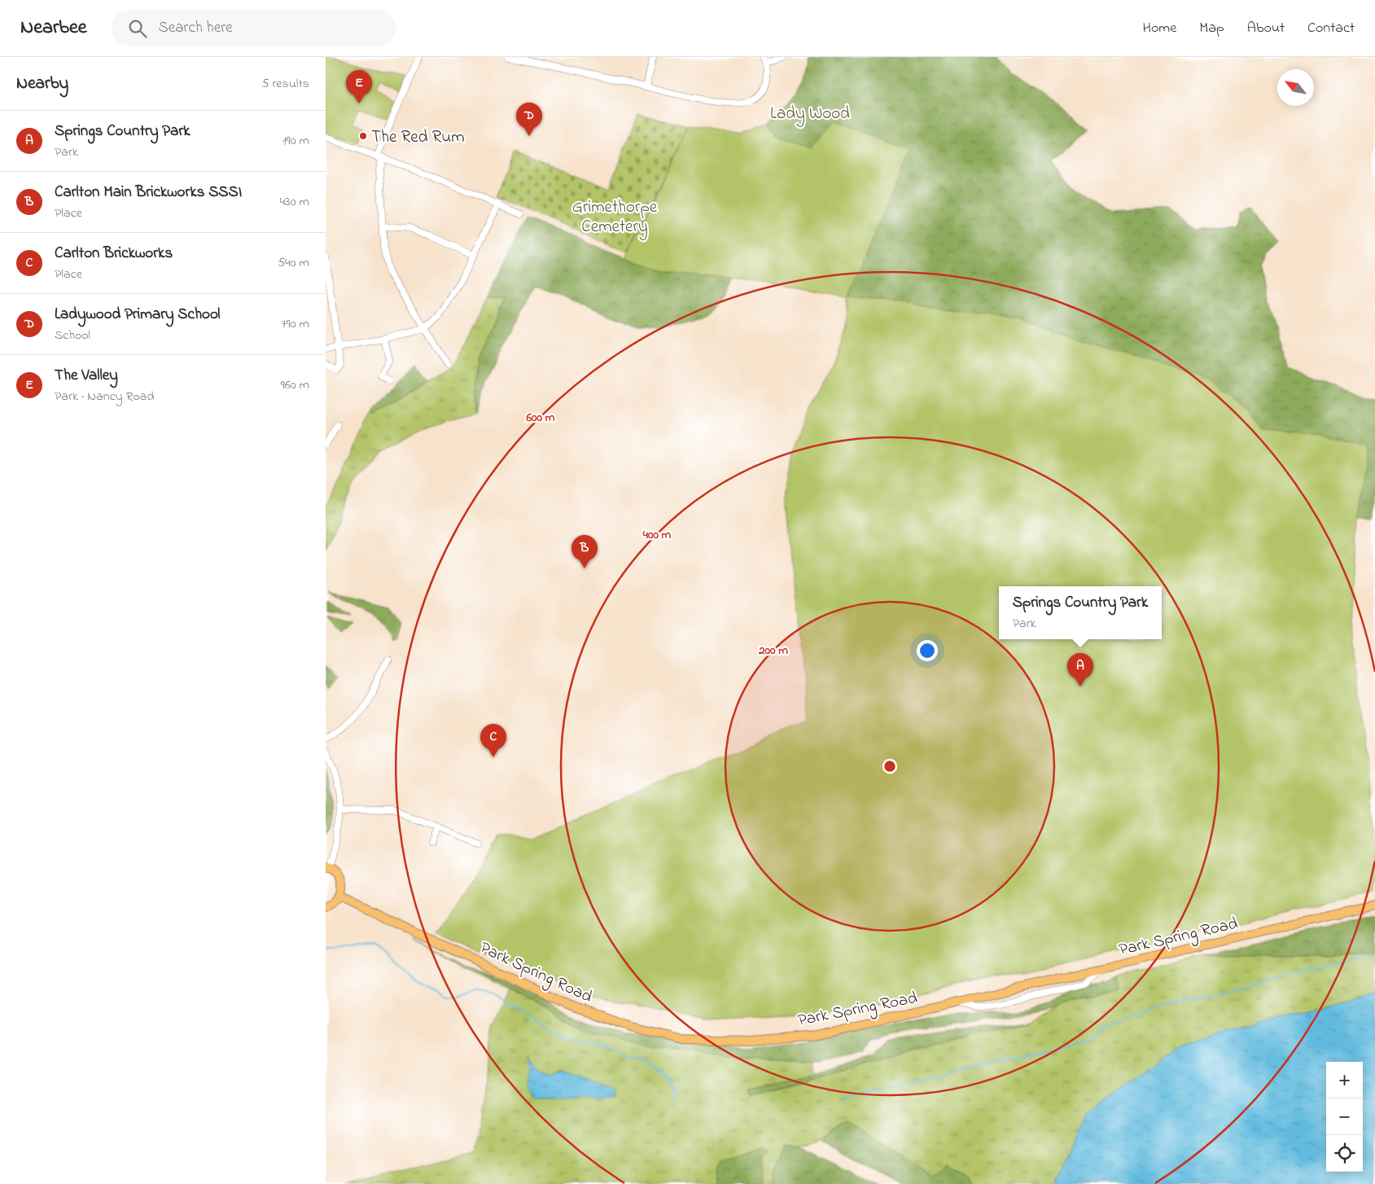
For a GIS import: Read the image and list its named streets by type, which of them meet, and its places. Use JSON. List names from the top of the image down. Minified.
{"streets":{"main road":["Park Spring Road"]},"parks":["Lady Wood","Grimethorpe Cemetery"],"places":["The Red Rum"],"north":"top left","page":{"header":"Nearbee","search":"Search here","nav":["Home","Map","About","Contact"],"heading":["Nearby","5 results"],"pins":["E","D","B","A","C"],"list":[{"mark":"A","name":"Springs Country Park","note":"Park","value":"190 m"},{"mark":"B","name":"Carlton Main Brickworks SSSI","note":"Place","value":"430 m"},{"mark":"C","name":"Carlton Brickworks","note":"Place","value":"540 m"},{"mark":"D","name":"Ladywood Primary School","note":"School","value":"790 m"},{"mark":"E","name":"The Valley","note":"Park · Nancy Road","value":"960 m"}],"popup":["Springs Country Park","Park"],"map_buttons":["+","−"]},"rings":["600 m","400 m","200 m"]}
